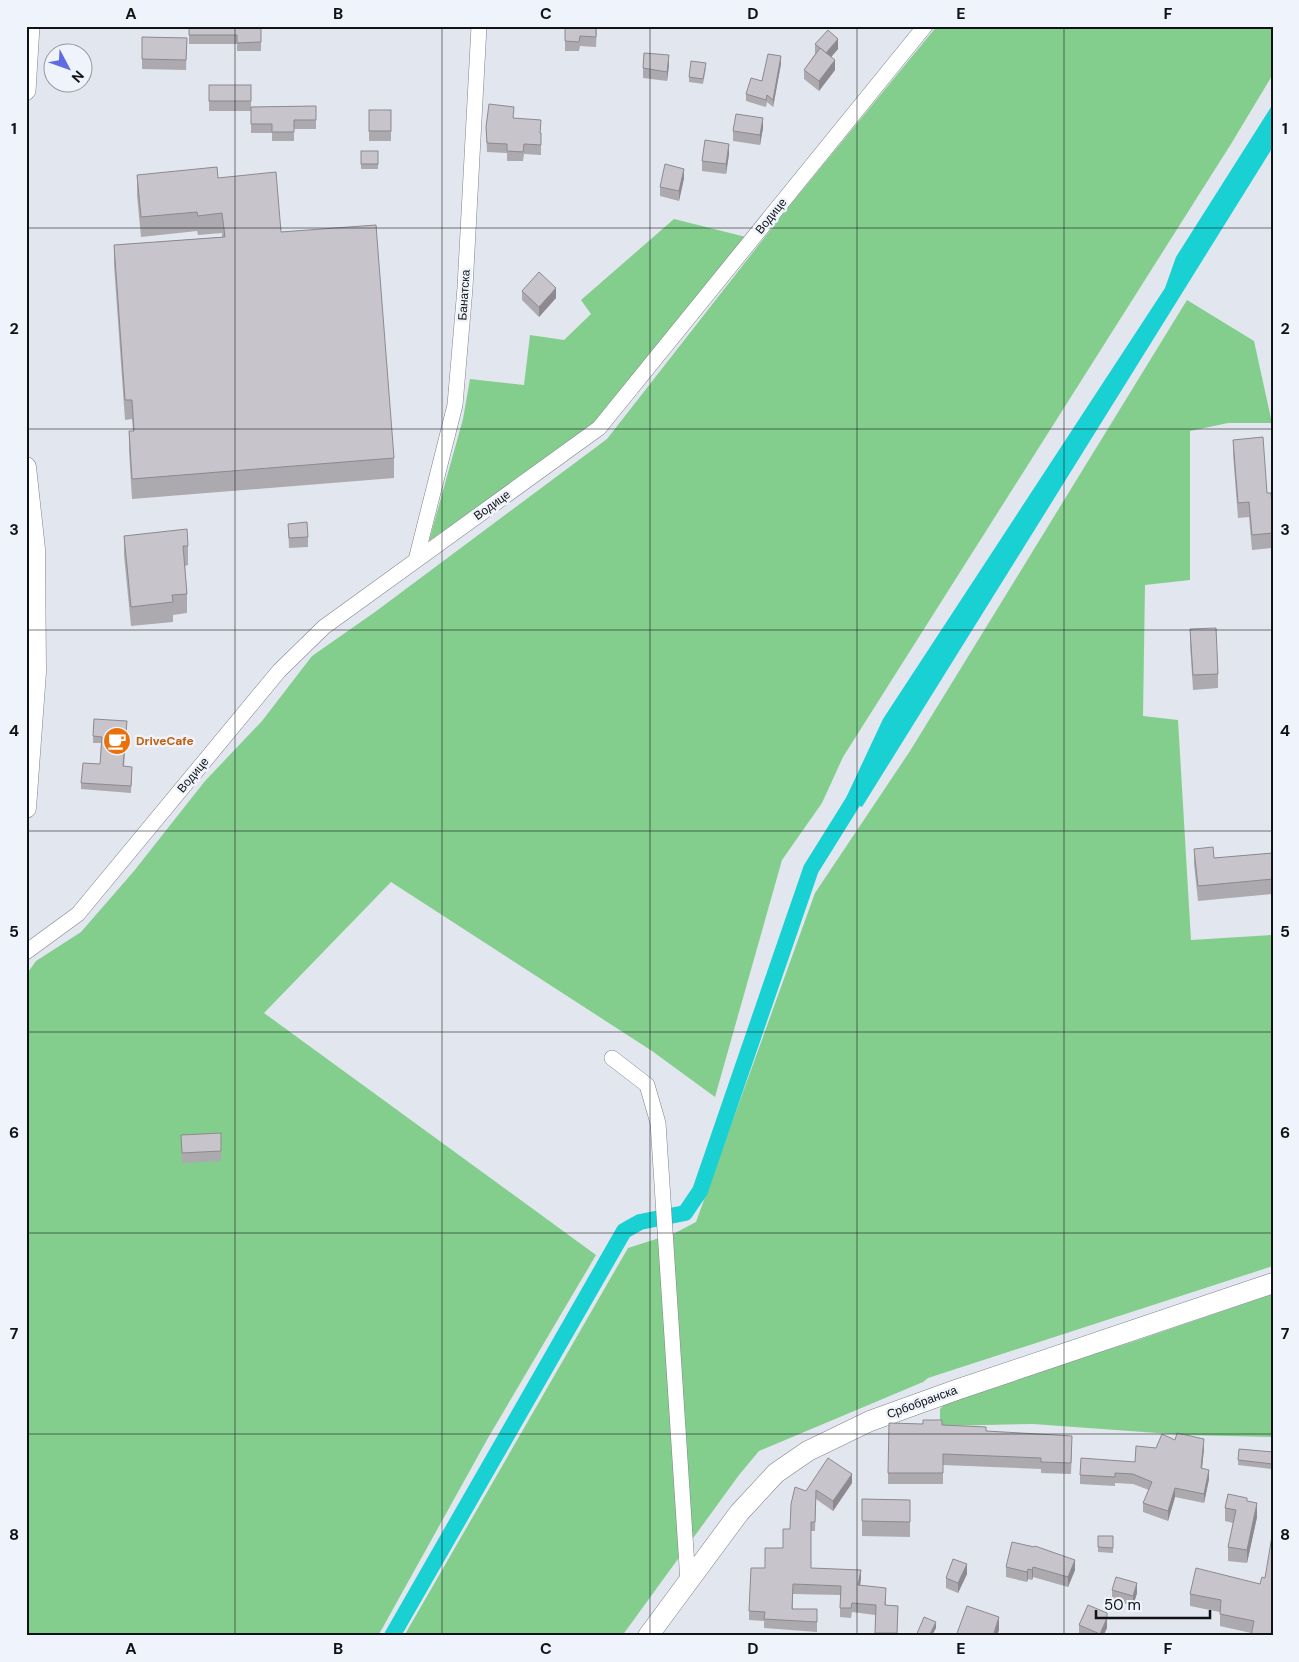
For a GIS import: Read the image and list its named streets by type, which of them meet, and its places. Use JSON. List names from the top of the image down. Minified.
{"streets":{"main road":["Србобранска"],"street":["Водице","Банатска"]},"crossings":[["Водице","Банатска"]],"places":{"cafe":["DriveCafe"]},"scale_bar":"50 m","north":"bottom right","grid":{"columns":["A","B","C","D","E","F"],"rows":["1","2","3","4","5","6","7","8"]}}
